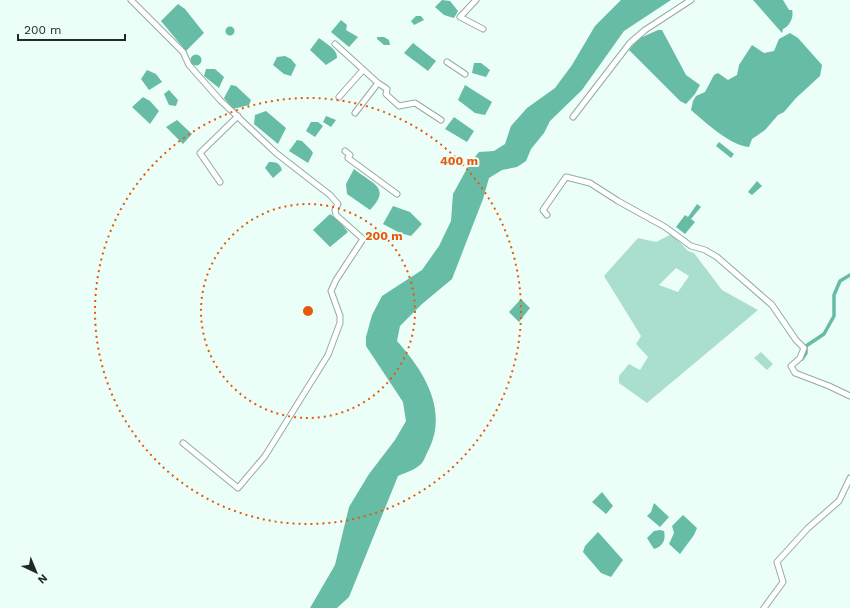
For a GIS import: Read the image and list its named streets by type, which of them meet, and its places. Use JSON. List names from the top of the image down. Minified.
{"scale_bar":"200 m","north":"bottom right","rings":["400 m","200 m"]}
